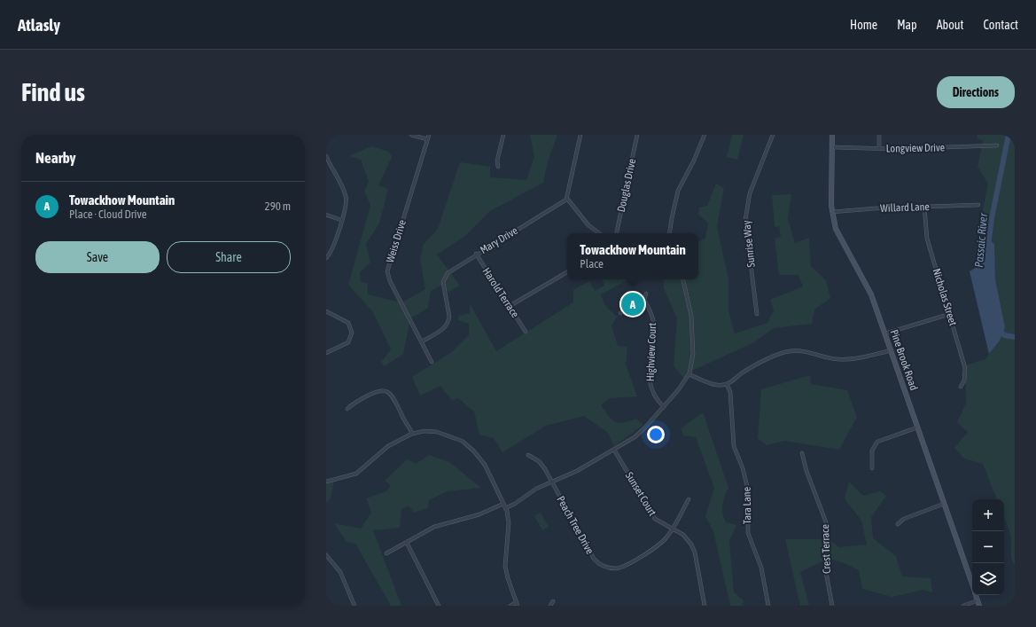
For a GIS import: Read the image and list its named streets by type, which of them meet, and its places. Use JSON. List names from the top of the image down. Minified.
{"streets":{"street":["Longview Drive","Douglas Drive","Willard Lane","Mary Drive","Weiss Drive","Sunrise Way","Harold Terrace","Nicholas Street","Highview Court","Pine Brook Road","Sunset Court","Tara Lane","Peach Tree Drive","Crest Terrace"]},"crossings":[["Longview Drive","Pine Brook Road"],["Willard Lane","Nicholas Street"],["Willard Lane","Pine Brook Road"],["Mary Drive","Weiss Drive"],["Mary Drive","Harold Terrace"],["Sunset Court","Peach Tree Drive"]],"water":["Passaic River"],"page":{"header":"Atlasly","nav":["Home","Map","About","Contact"],"buttons":["Directions",["Save","Share"]],"title":"Find us","heading":"Nearby","list":[{"mark":"A","name":"Towackhow Mountain","note":"Place · Cloud Drive","value":"290 m"}],"popup":["Towackhow Mountain","Place"],"pins":"A","map_buttons":["+","−"]}}
